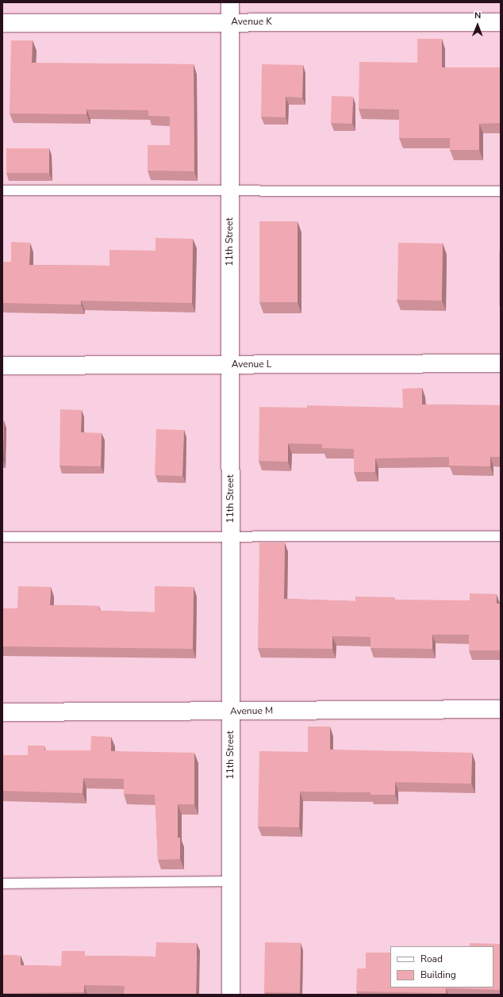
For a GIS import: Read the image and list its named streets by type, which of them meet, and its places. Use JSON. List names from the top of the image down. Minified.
{"streets":{"street":["Avenue K","11th Street","Avenue L","Avenue M"]},"crossings":[["Avenue K","11th Street"],["11th Street","Avenue L"],["11th Street","Avenue M"]],"legend":["Road","Building"],"north":"top"}
